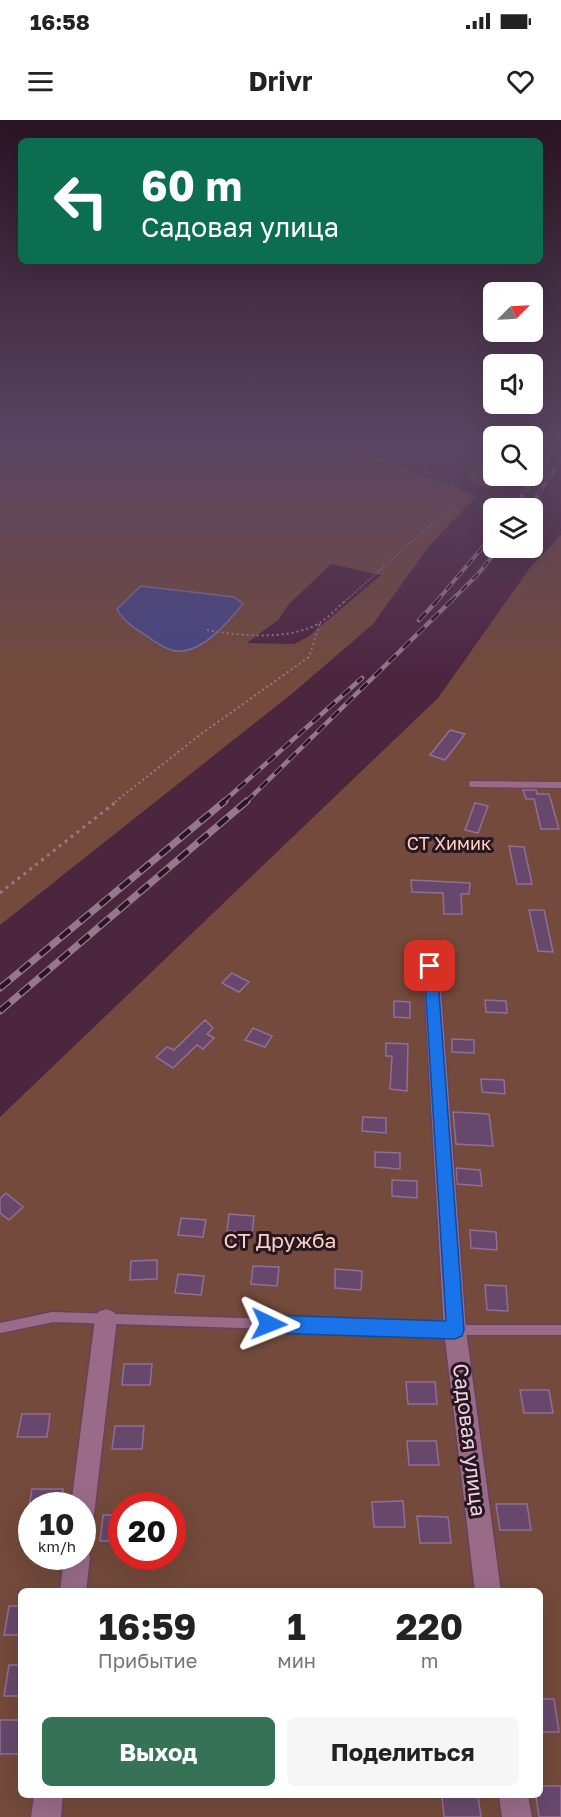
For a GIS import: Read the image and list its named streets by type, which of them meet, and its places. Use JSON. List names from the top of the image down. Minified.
{"streets":{"street":["Садовая улица"]},"parks":["СТ Химик","СТ Дружба"],"north":"top right","page":{"status":"16:58","header":"Drivr","turn":["60 m","Садовая улица"],"speed":"10 km/h","limit":"20","eta":["16:59","Прибытие","1","мин","220","m"],"buttons":["Выход","Поделиться"]}}
